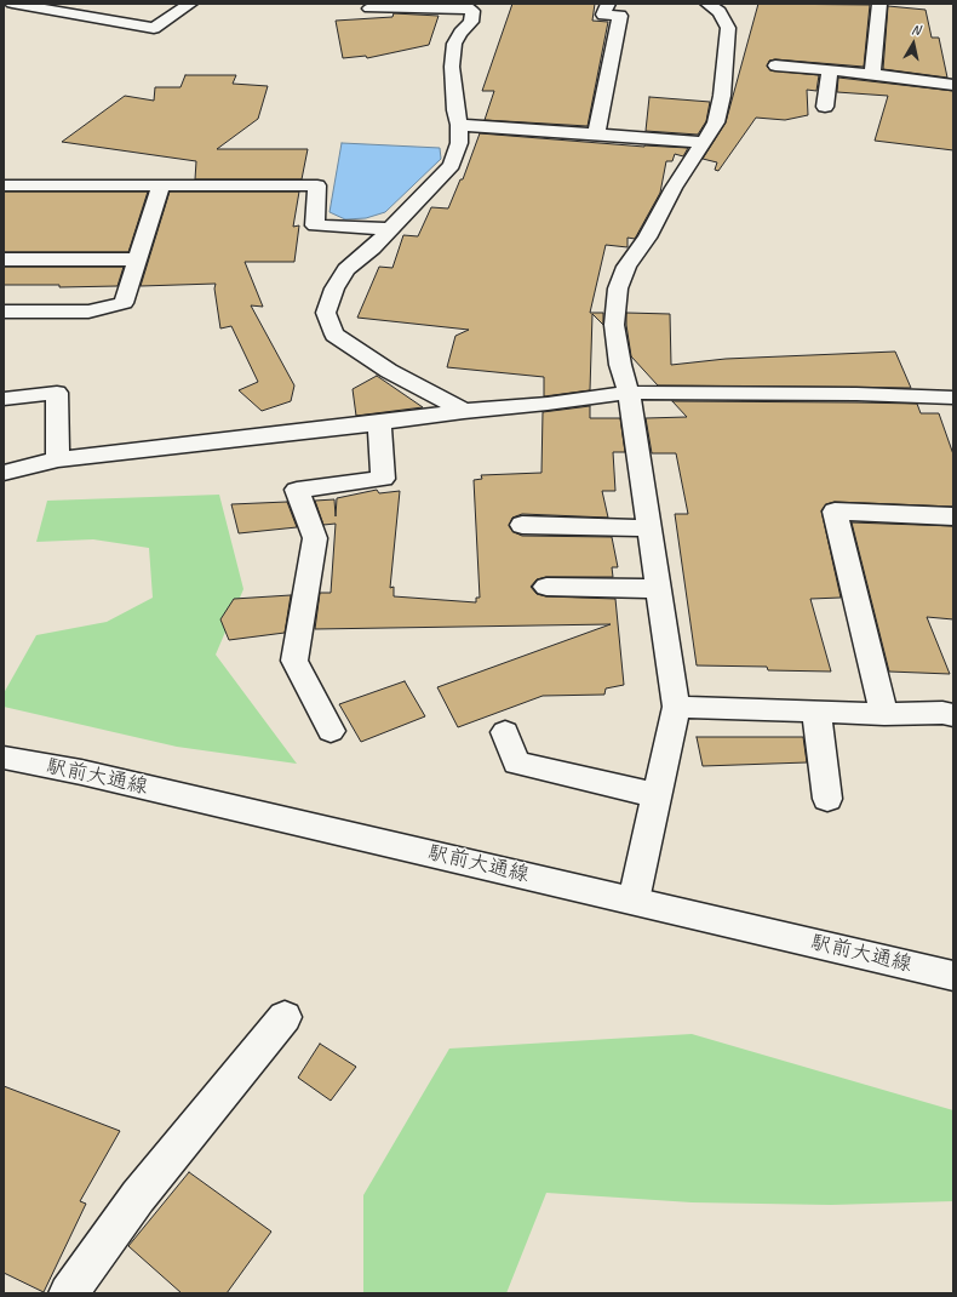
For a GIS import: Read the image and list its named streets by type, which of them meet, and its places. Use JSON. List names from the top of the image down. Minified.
{"streets":{"street":["駅前大通線"]},"north":"top"}
